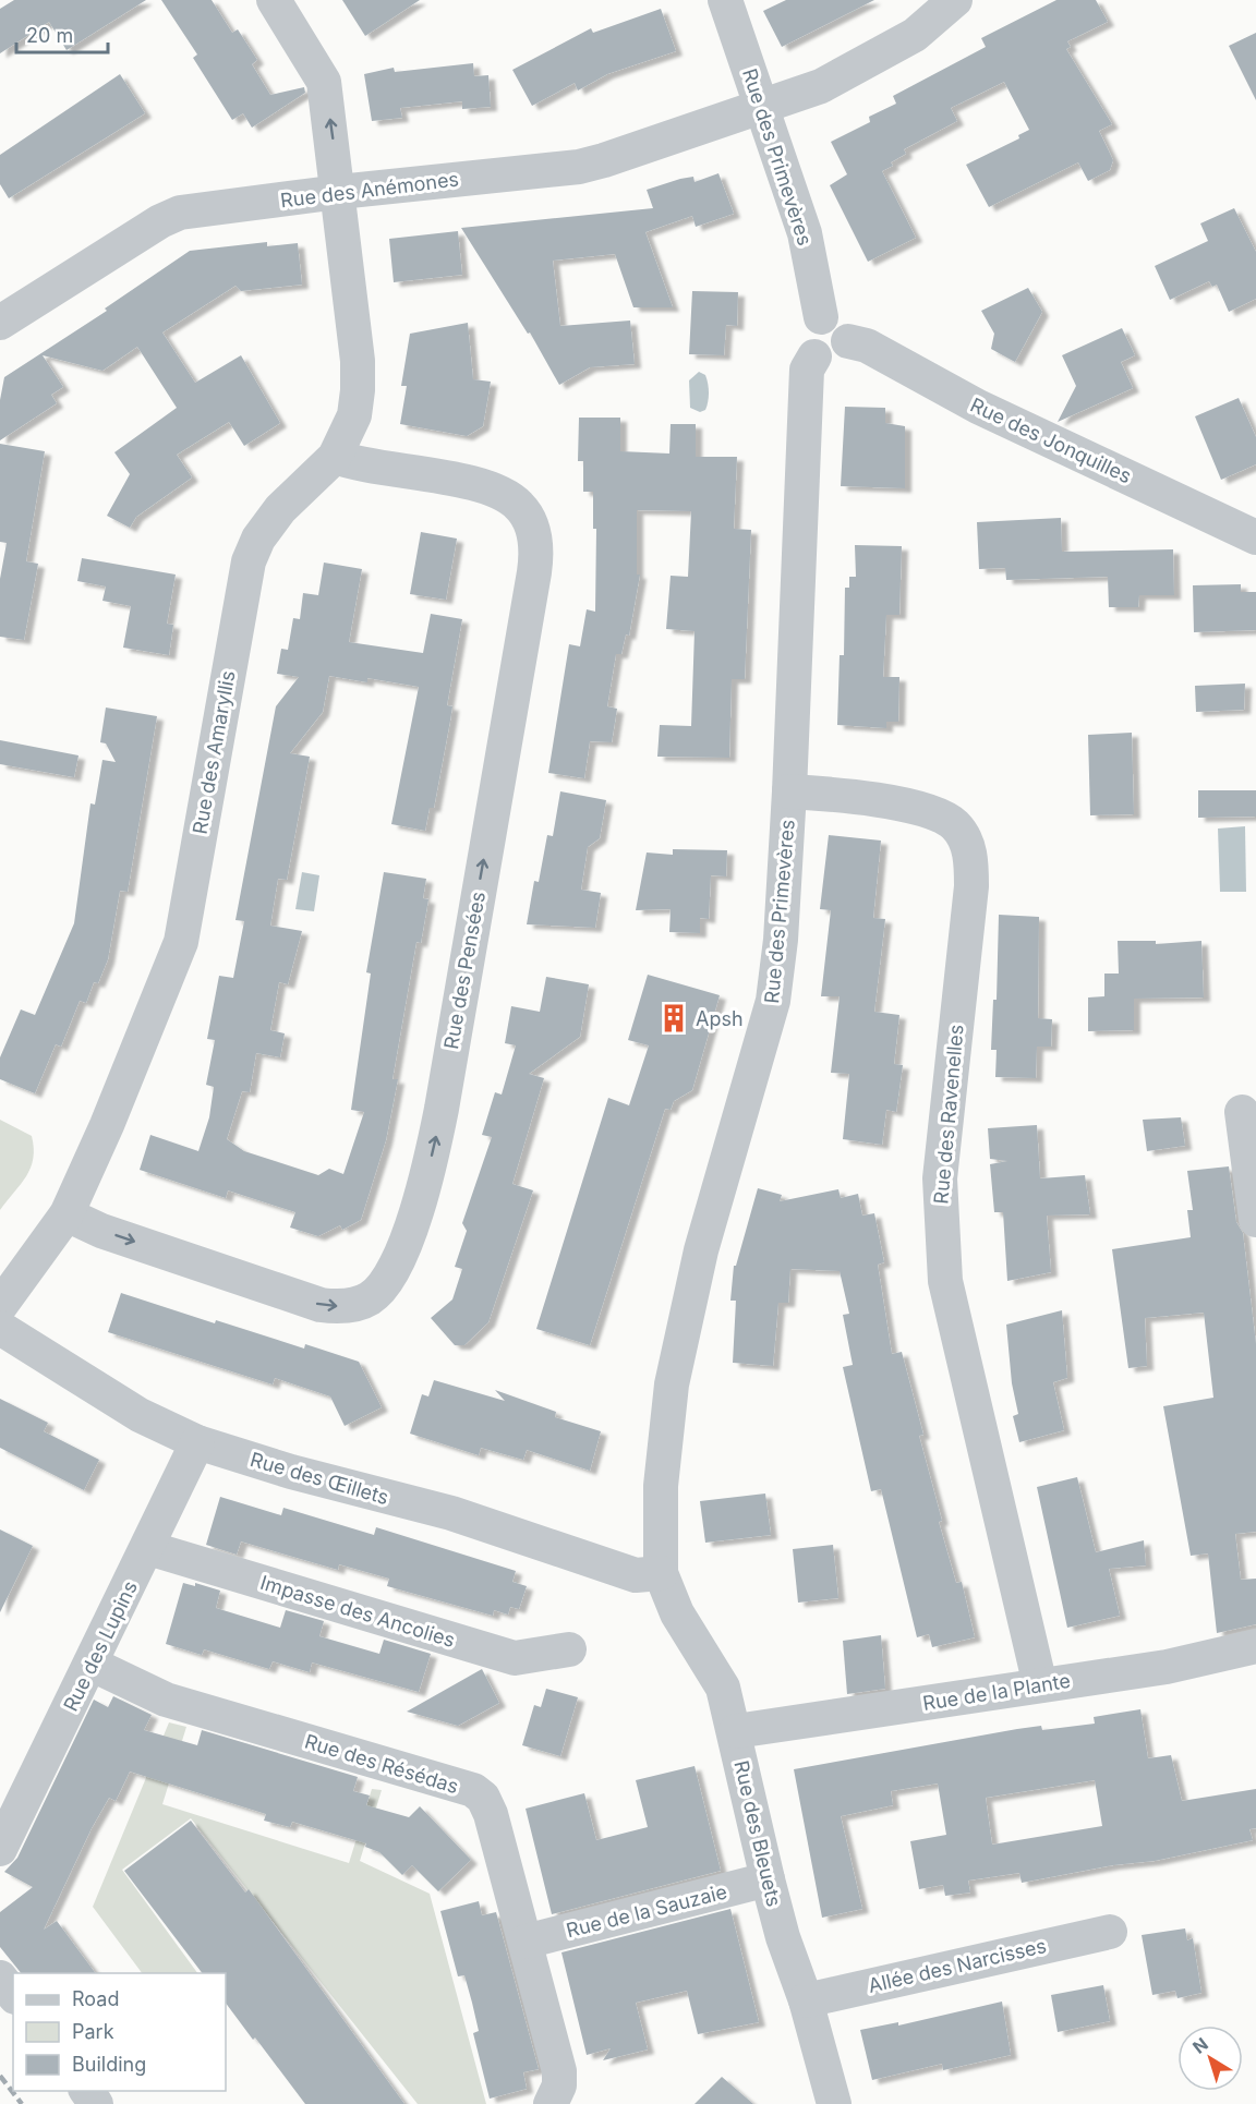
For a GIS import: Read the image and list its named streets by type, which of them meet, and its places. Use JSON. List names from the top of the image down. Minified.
{"streets":{"street":["Rue des Primevères","Rue des Anémones","Rue des Jonquilles","Rue des Amaryllis","Rue des Pensées","Rue des Ravenelles","Rue des Œillets","Impasse des Ancolies","Rue des Lupins","Rue de la Plante","Rue des Résédas","Rue des Bleuets","Rue de la Sauzaie","Allée des Narcisses"]},"crossings":[["Rue des Primevères","Rue des Anémones"],["Rue des Primevères","Rue des Jonquilles"],["Rue des Primevères","Rue des Ravenelles"],["Rue des Primevères","Rue des Œillets"],["Rue des Primevères","Rue des Bleuets"],["Rue des Anémones","Rue des Amaryllis"],["Rue des Amaryllis","Rue des Pensées"],["Rue des Ravenelles","Rue de la Plante"],["Rue des Œillets","Rue des Lupins"],["Rue des Œillets","Rue des Bleuets"],["Impasse des Ancolies","Rue des Lupins"],["Rue des Lupins","Rue des Résédas"],["Rue de la Plante","Rue des Bleuets"],["Rue des Résédas","Rue de la Sauzaie"],["Rue des Bleuets","Rue de la Sauzaie"],["Rue des Bleuets","Allée des Narcisses"]],"places":{"building":["Apsh"]},"legend":["Road","Park","Building"],"scale_bar":"20 m","north":"top left"}
